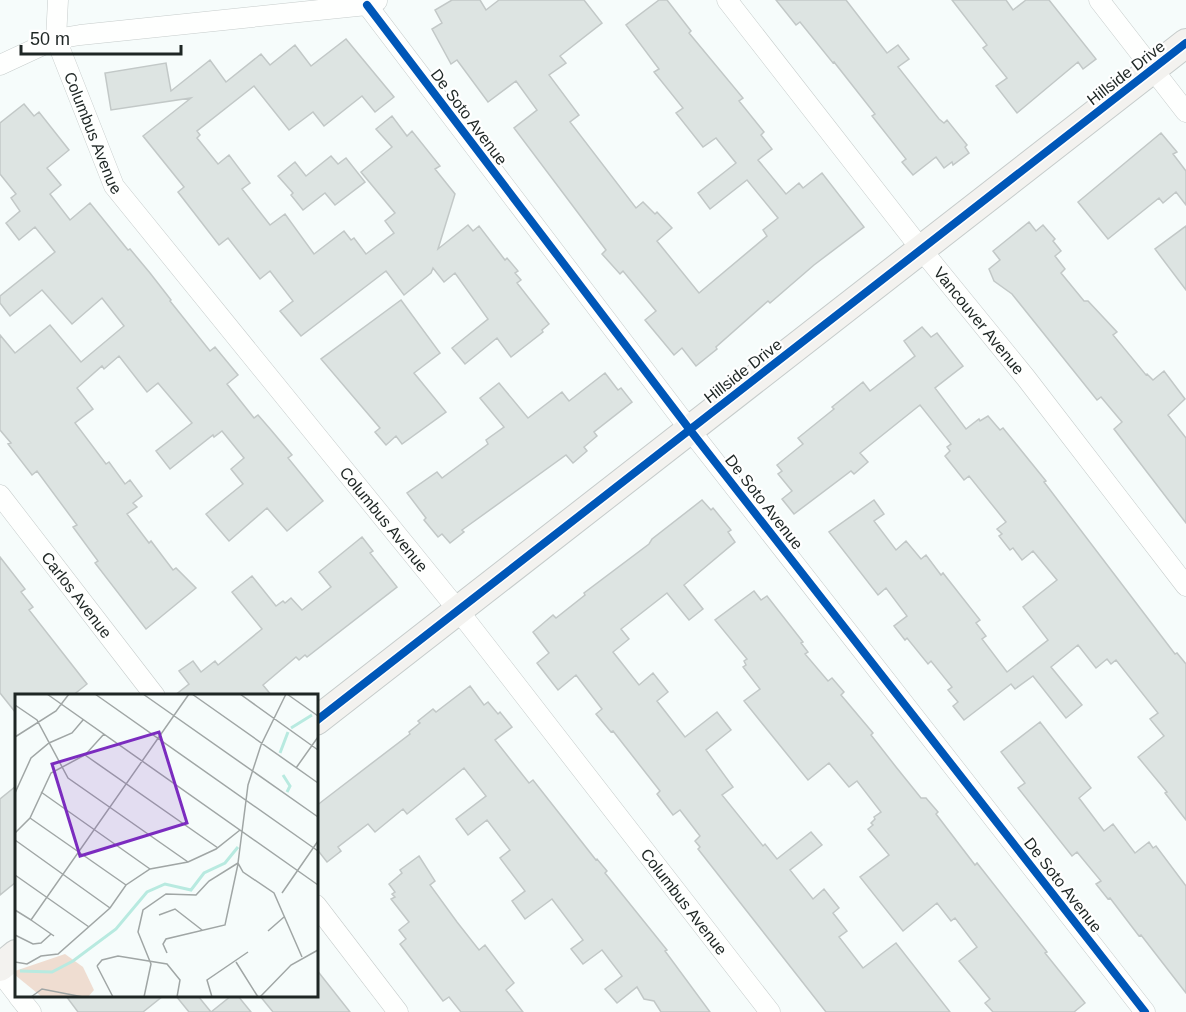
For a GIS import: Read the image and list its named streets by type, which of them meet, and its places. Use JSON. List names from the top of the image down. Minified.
{"streets":{"main road":["Hillside Drive"],"street":["De Soto Avenue","Columbus Avenue","Vancouver Avenue","Carlos Avenue"]},"crossings":[["Hillside Drive","De Soto Avenue"],["Hillside Drive","Columbus Avenue"],["Hillside Drive","Vancouver Avenue"]],"scale_bar":"50 m"}
